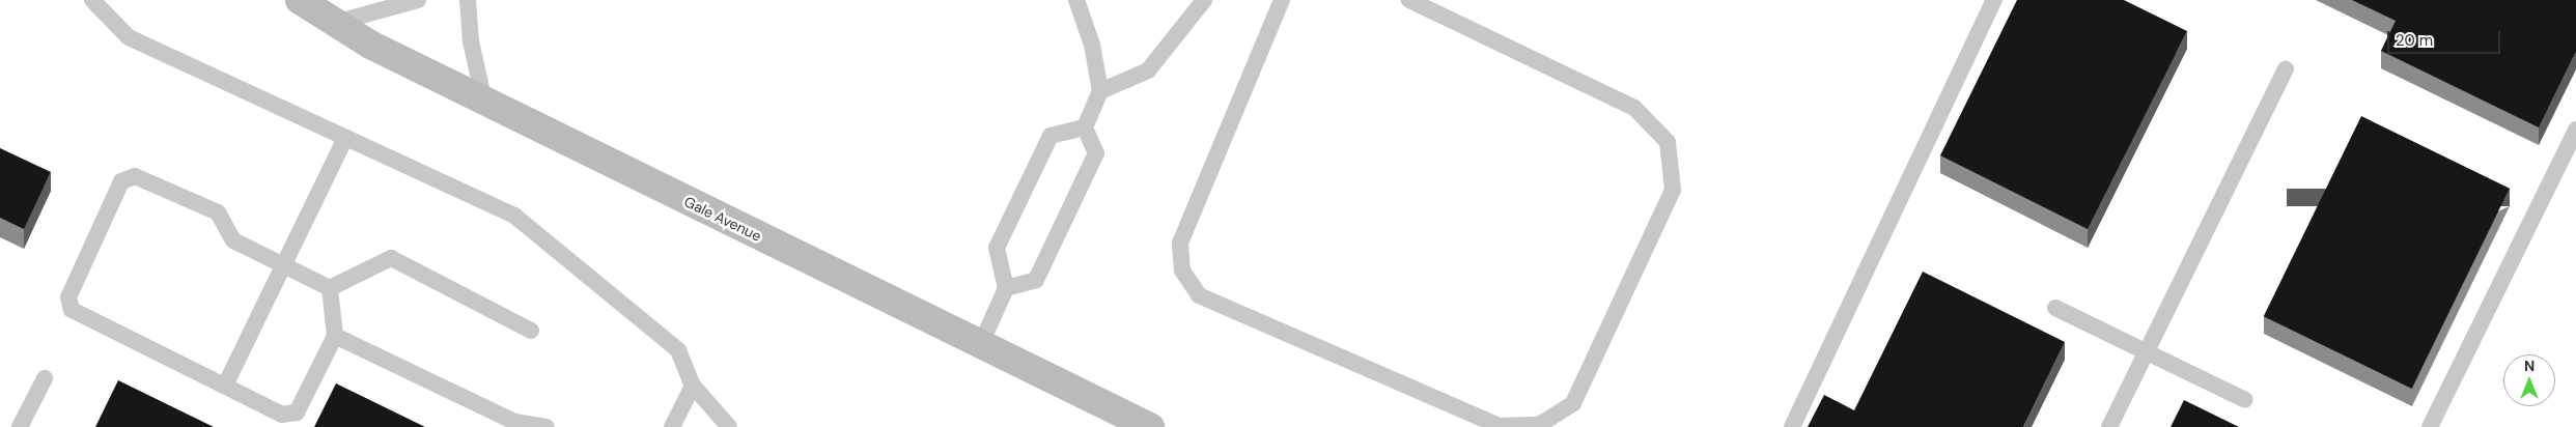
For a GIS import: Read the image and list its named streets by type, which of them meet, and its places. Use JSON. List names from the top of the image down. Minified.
{"streets":{"main road":["Gale Avenue"]},"scale_bar":"20 m","north":"top"}
